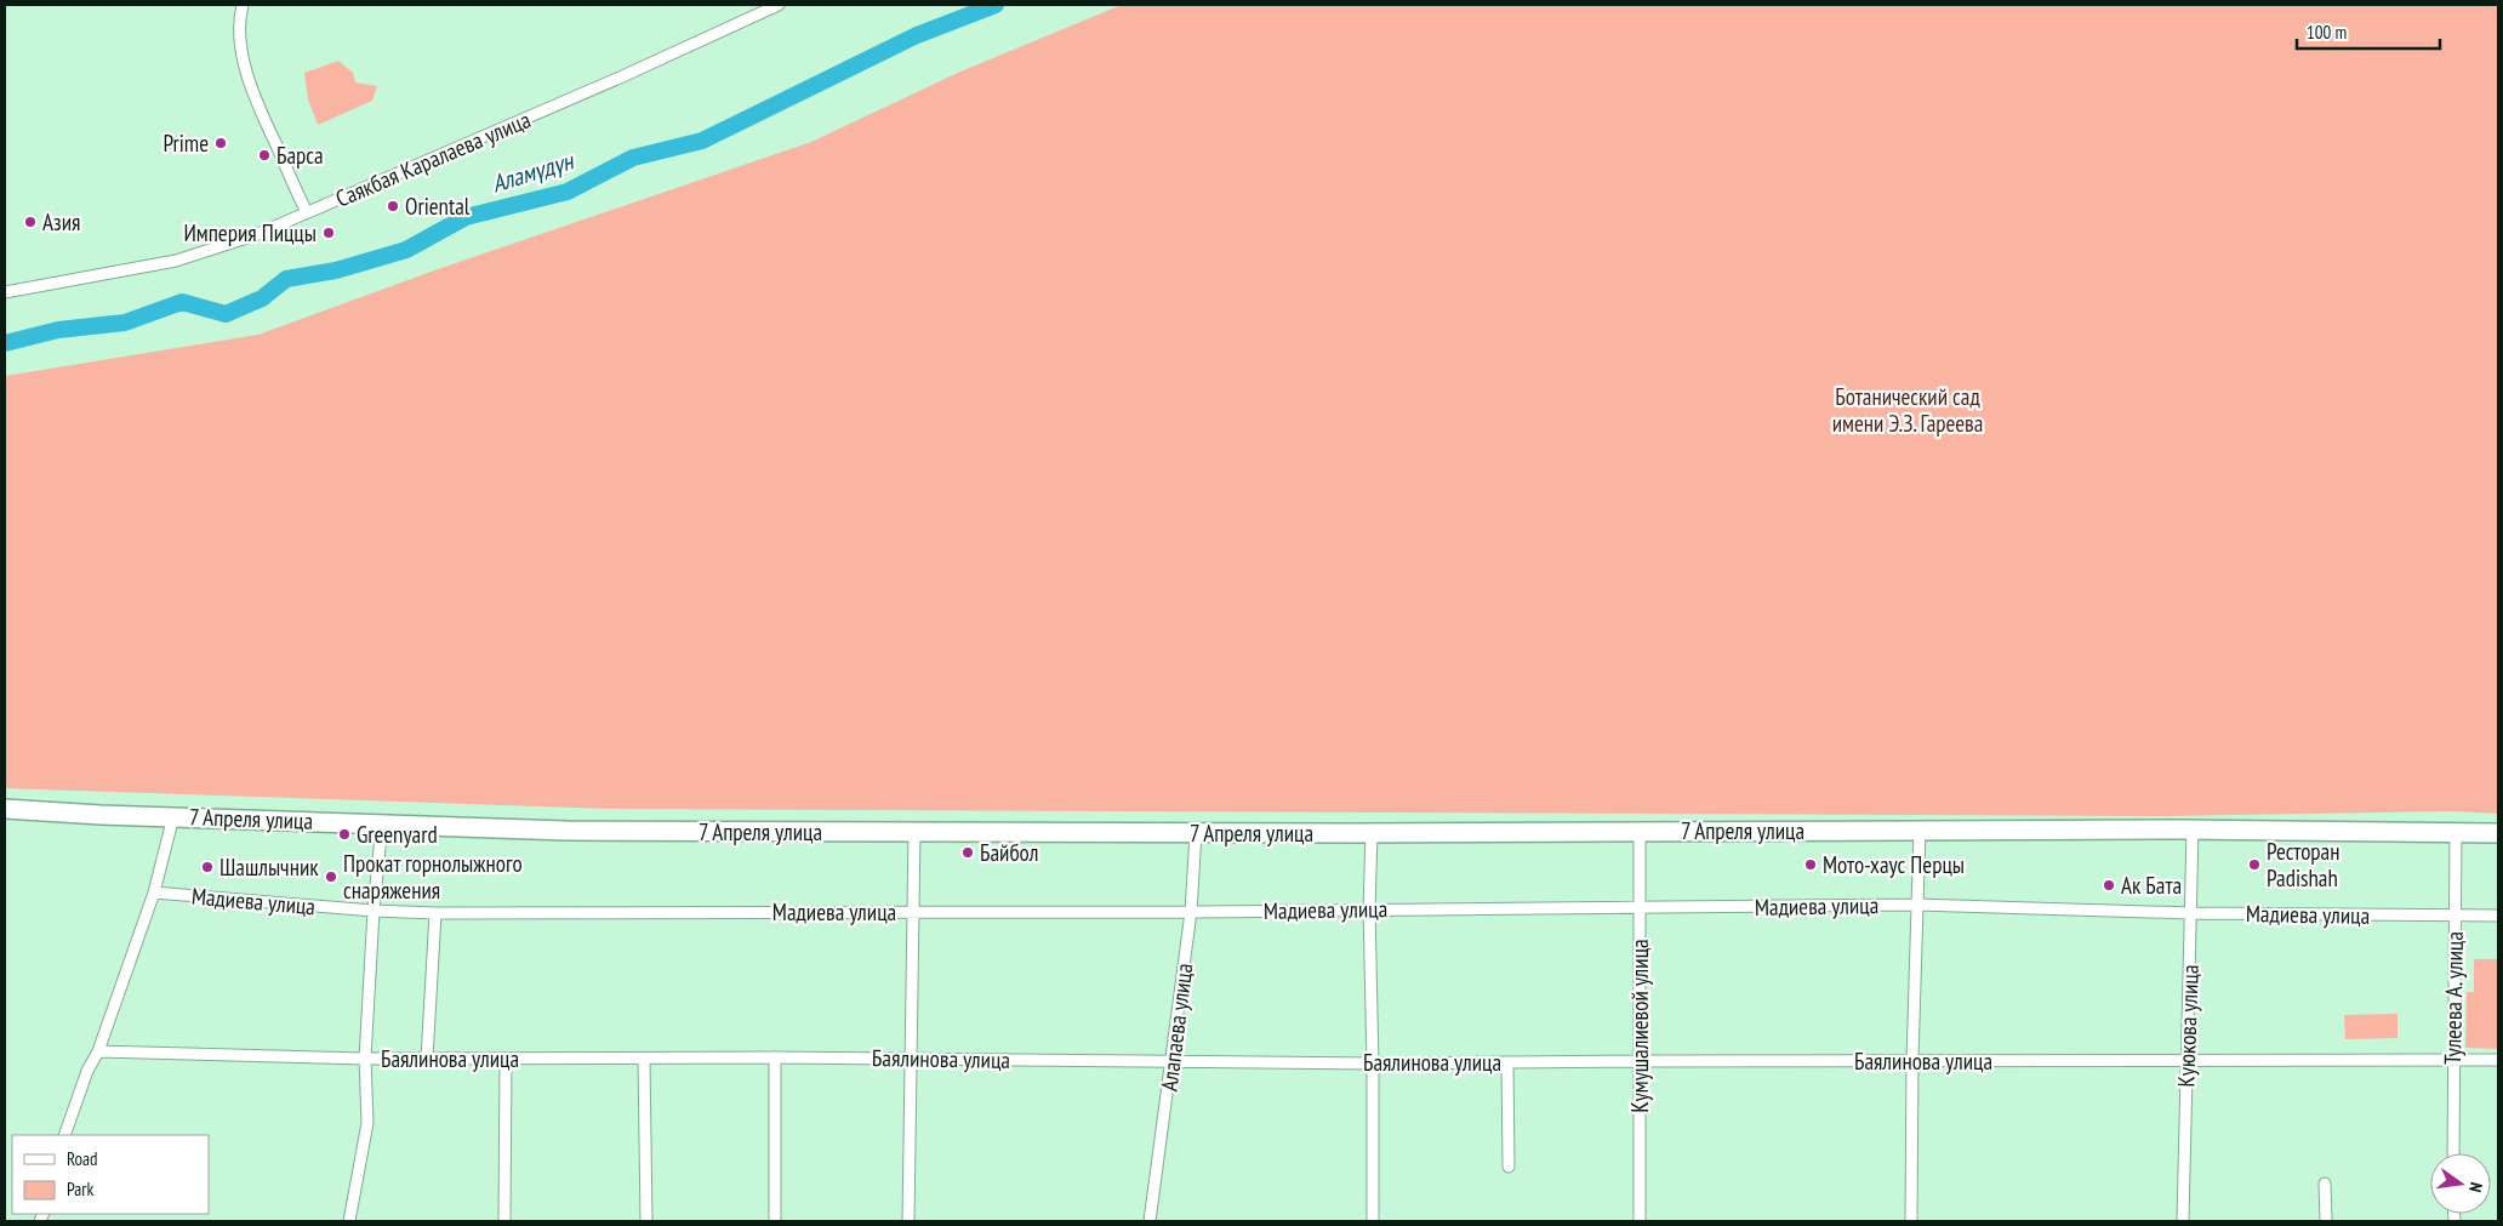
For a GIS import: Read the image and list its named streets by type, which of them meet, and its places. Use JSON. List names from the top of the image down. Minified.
{"streets":{"main road":["7 Апреля улица"],"street":["Саякбая Каралаева улица","Мадиева улица","Тулеева А. улица","Кумушалиевой улица","Куюкова улица","Алапаева улица","Баялинова улица"]},"crossings":[["7 Апреля улица","Тулеева А. улица"],["7 Апреля улица","Кумушалиевой улица"],["7 Апреля улица","Куюкова улица"],["7 Апреля улица","Алапаева улица"],["7 Апреля улица","Баялинова улица"],["Мадиева улица","Тулеева А. улица"],["Мадиева улица","Кумушалиевой улица"],["Мадиева улица","Куюкова улица"],["Мадиева улица","Алапаева улица"],["Мадиева улица","Баялинова улица"],["Тулеева А. улица","Баялинова улица"],["Кумушалиевой улица","Баялинова улица"],["Куюкова улица","Баялинова улица"],["Алапаева улица","Баялинова улица"]],"water":["Аламүдүн"],"parks":["Ботанический сад имени Э.З. Гареева"],"places":["Prime","Барса","Oriental","Азия","Империя Пиццы","Greenyard","Байбол","Мото-хаус Перцы","Ресторан Padishah","Шашлычник","Прокат горнолыжного снаряжения","Ак Бата"],"legend":["Road","Park"],"scale_bar":"100 m","north":"right"}
